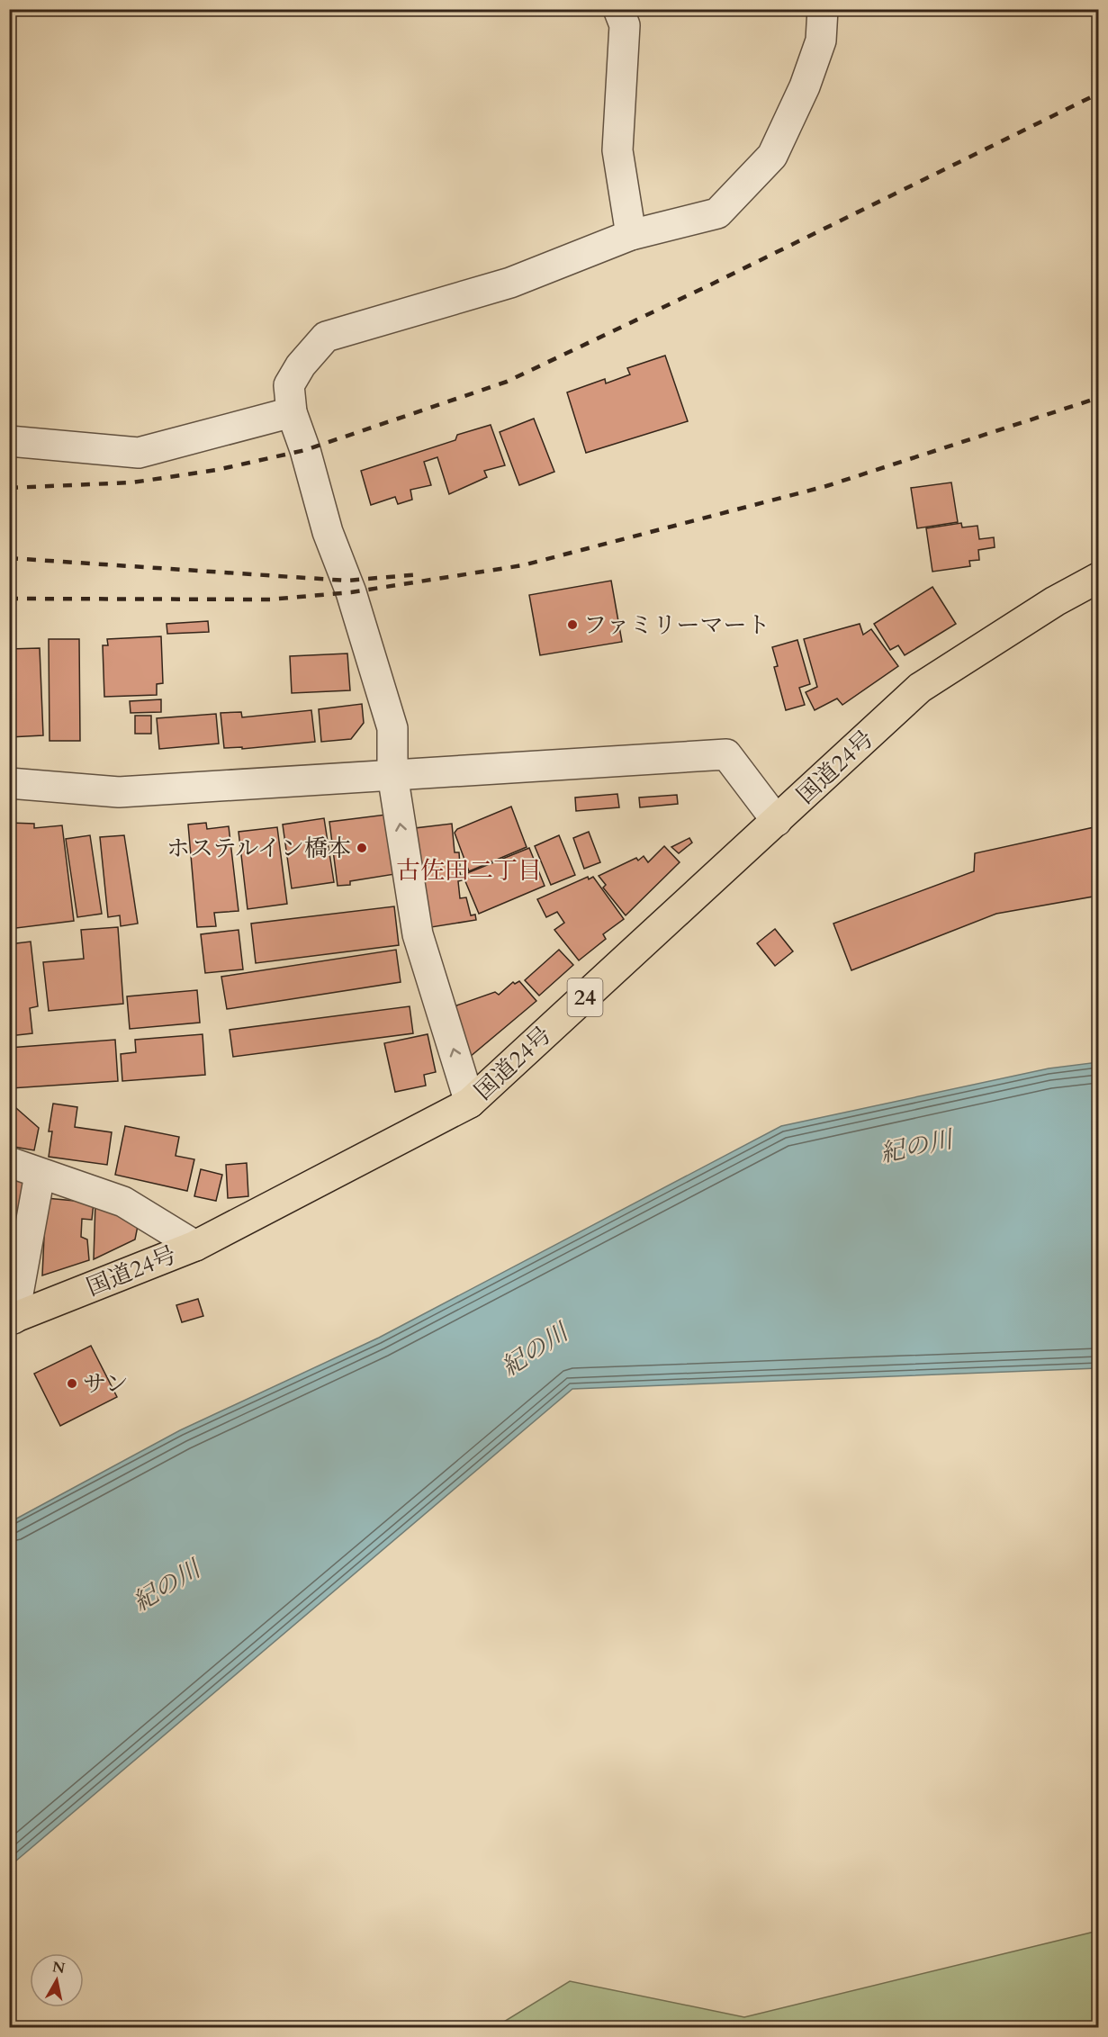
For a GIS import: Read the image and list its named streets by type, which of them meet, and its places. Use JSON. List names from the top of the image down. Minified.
{"streets":{"highway":["国道24号","24"]},"districts":["古佐田二丁目"],"water":["紀の川"],"places":["ファミリーマート","ホステルイン橋本","サン"],"north":"top"}
